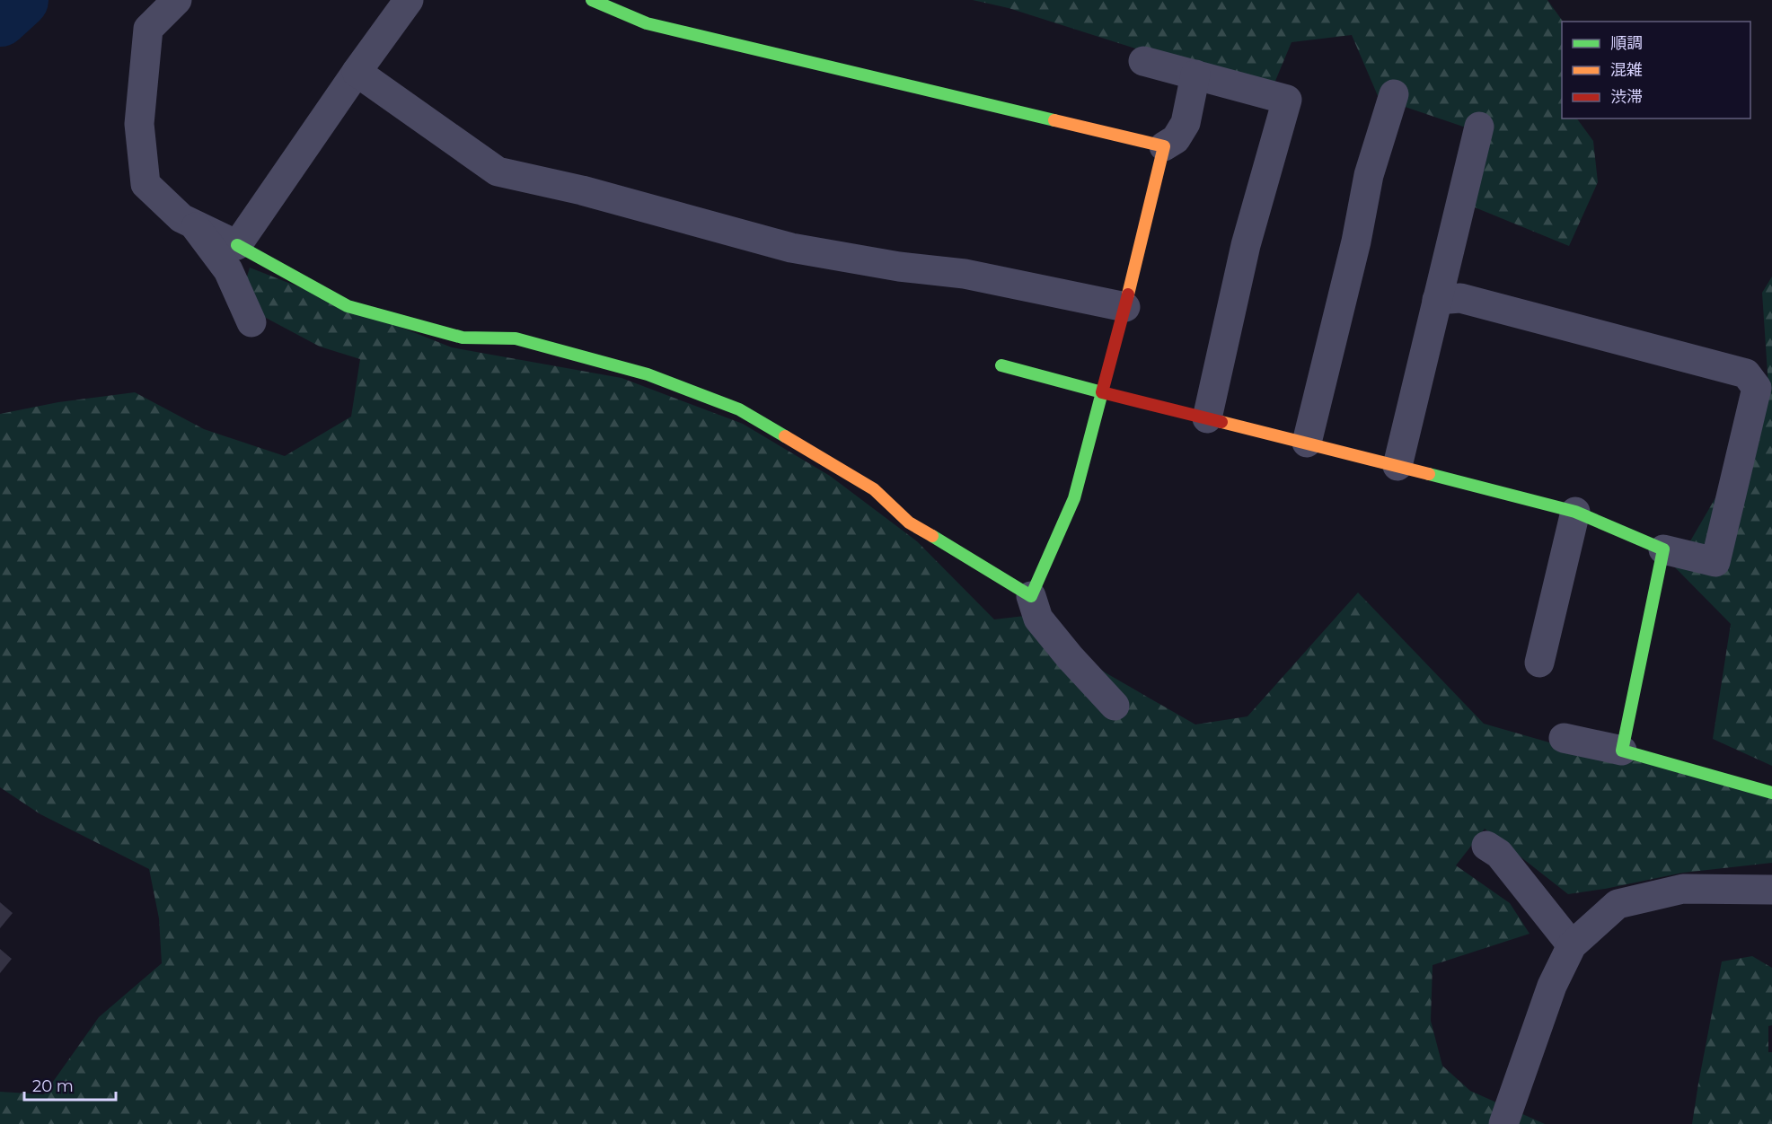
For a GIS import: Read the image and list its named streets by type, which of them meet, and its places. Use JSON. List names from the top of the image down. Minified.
{"legend":["順調","混雑","渋滞"],"scale_bar":"20 m"}
